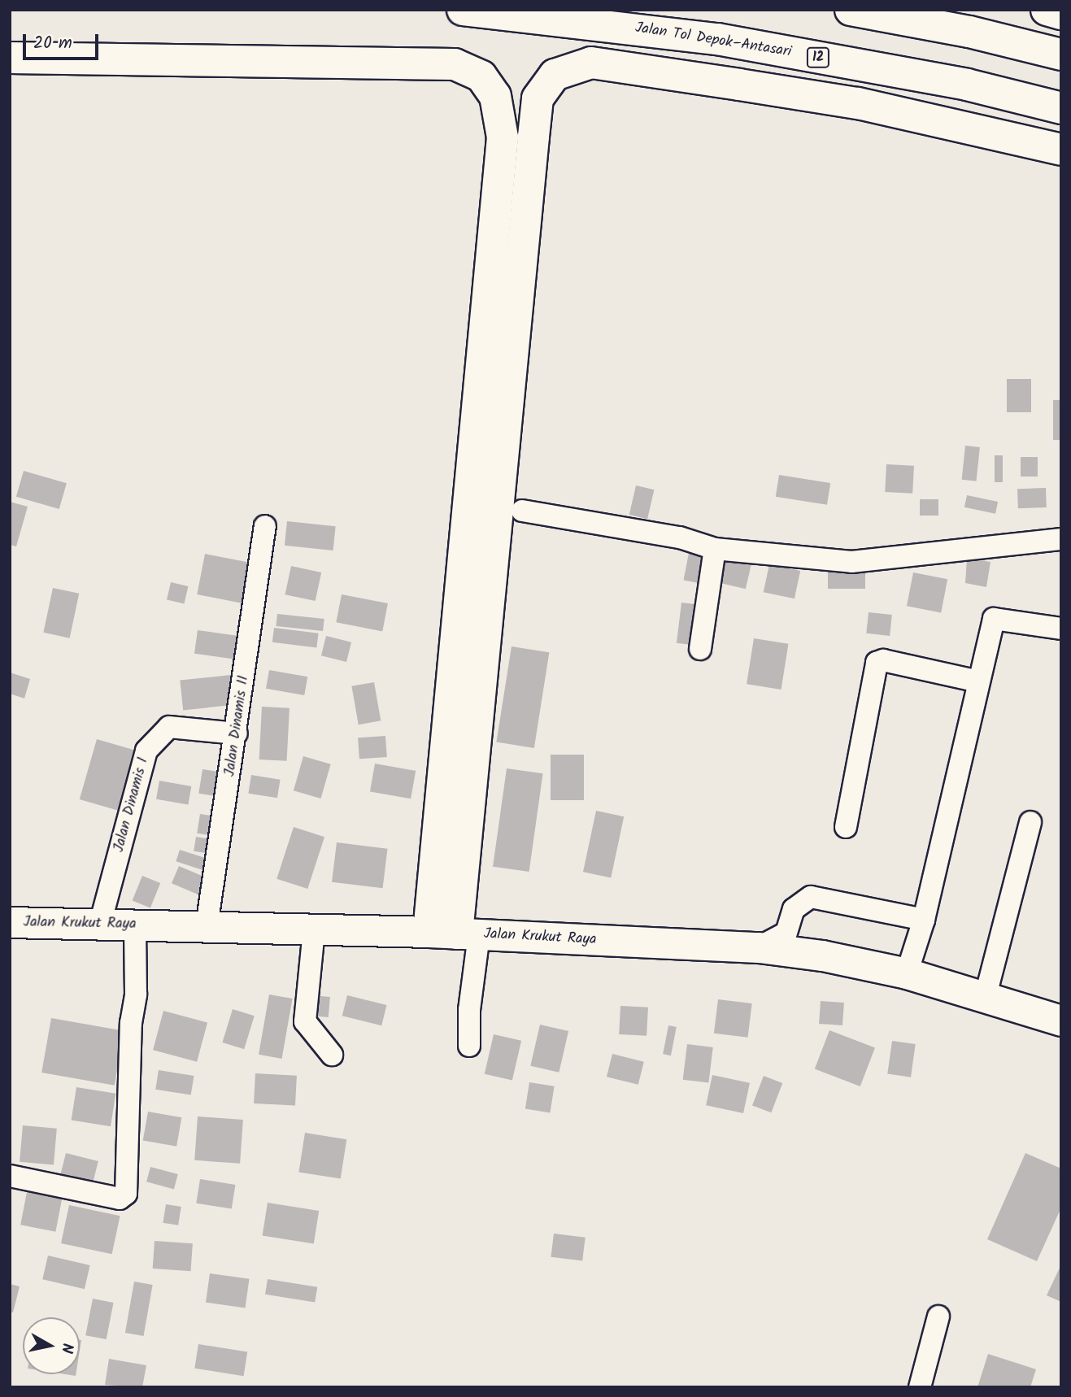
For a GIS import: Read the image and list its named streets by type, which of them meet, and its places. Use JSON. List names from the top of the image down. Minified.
{"streets":{"highway":["Jalan Tol Depok–Antasari","12"],"street":["Jalan Dinamis II","Jalan Dinamis I","Jalan Krukut Raya"]},"crossings":[["Jalan Dinamis II","Jalan Dinamis I"],["Jalan Dinamis II","Jalan Krukut Raya"],["Jalan Dinamis I","Jalan Krukut Raya"]],"scale_bar":"20 m","north":"right"}
